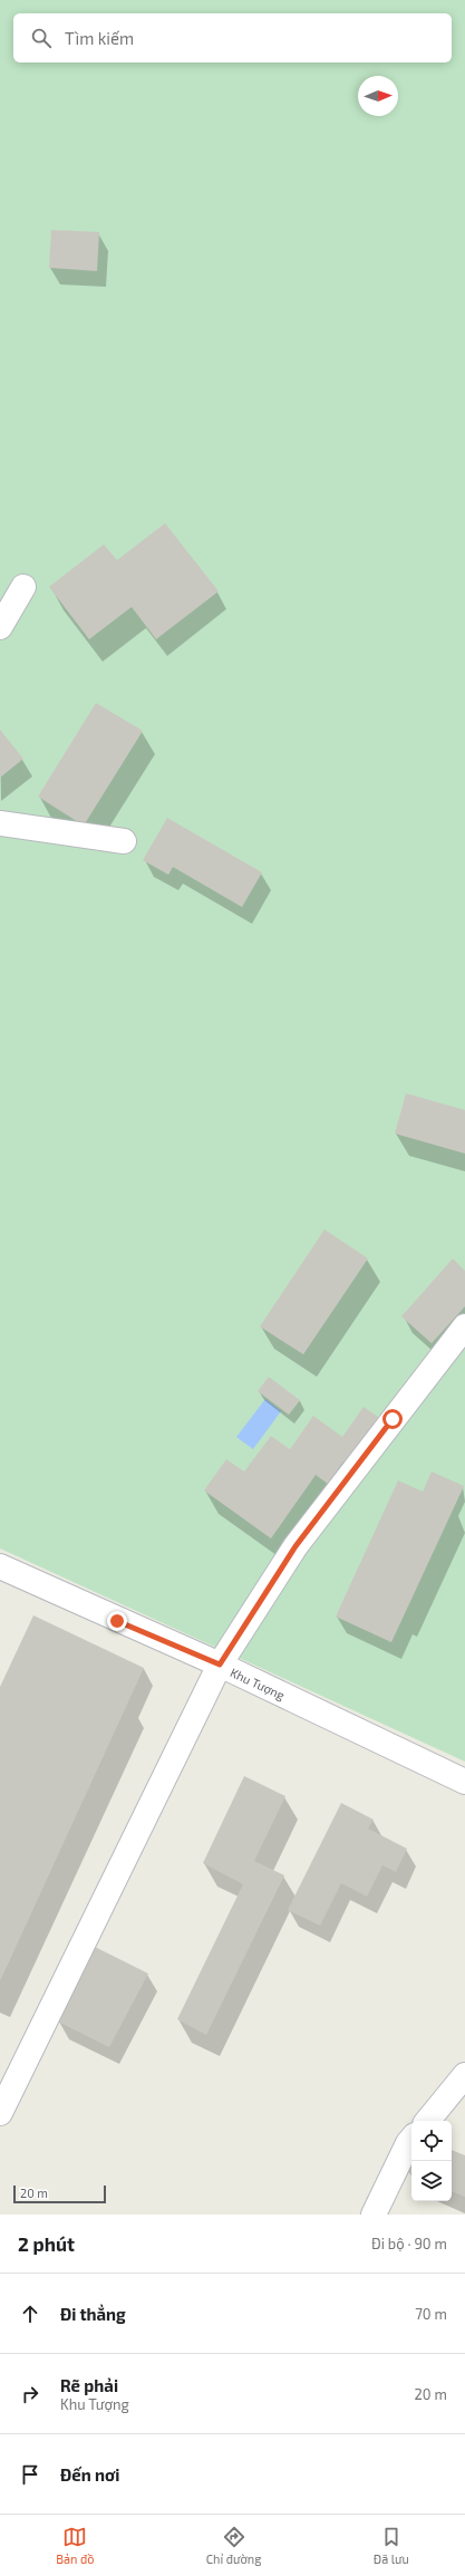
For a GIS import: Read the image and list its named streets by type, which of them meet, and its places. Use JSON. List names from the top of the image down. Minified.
{"streets":{"street":["Khu Tượng"]},"scale_bar":"20 m","north":"right","page":{"search":"Tìm kiếm","scale":"20 m","heading":["2 phút","Đi bộ · 90 m"],"list":[["Đi thẳng","70 m"],["Rẽ phải","Khu Tượng","20 m"],"Đến nơi"],"nav":["Bản đồ","Chỉ đường","Đã lưu"]}}
